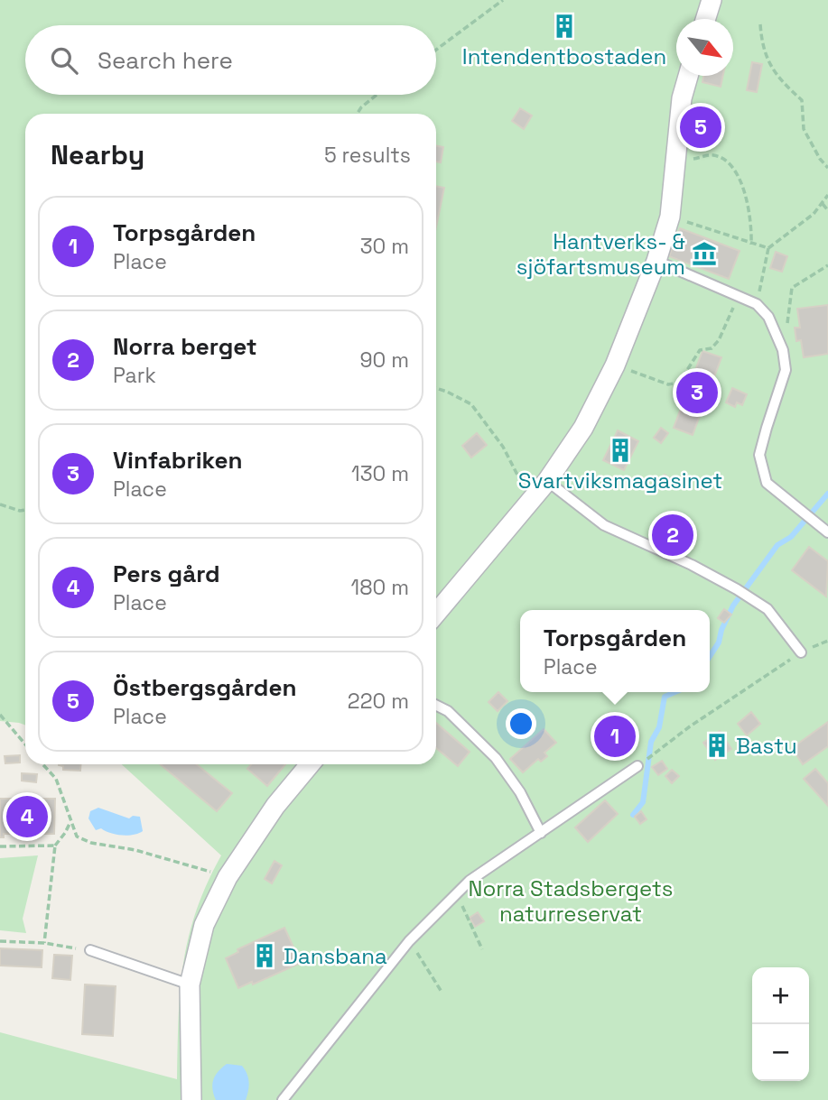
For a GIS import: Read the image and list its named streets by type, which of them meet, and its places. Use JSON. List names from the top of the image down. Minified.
{"parks":["Norra Stadsbergets naturreservat"],"places":{"building":["Intendentbostaden","Svartviksmagasinet","Bastu","Dansbana"],"museum":["Hantverks- & sjöfartsmuseum"]},"north":"bottom right","page":{"search":"Search here","pins":["5","3","2","1","4"],"heading":["Nearby","5 results"],"list":[{"mark":"1","name":"Torpsgården","note":"Place","value":"30 m"},{"mark":"2","name":"Norra berget","note":"Park","value":"90 m"},{"mark":"3","name":"Vinfabriken","note":"Place","value":"130 m"},{"mark":"4","name":"Pers gård","note":"Place","value":"180 m"},{"mark":"5","name":"Östbergsgården","note":"Place","value":"220 m"}],"popup":["Torpsgården","Place"],"map_buttons":["+","−"]}}
